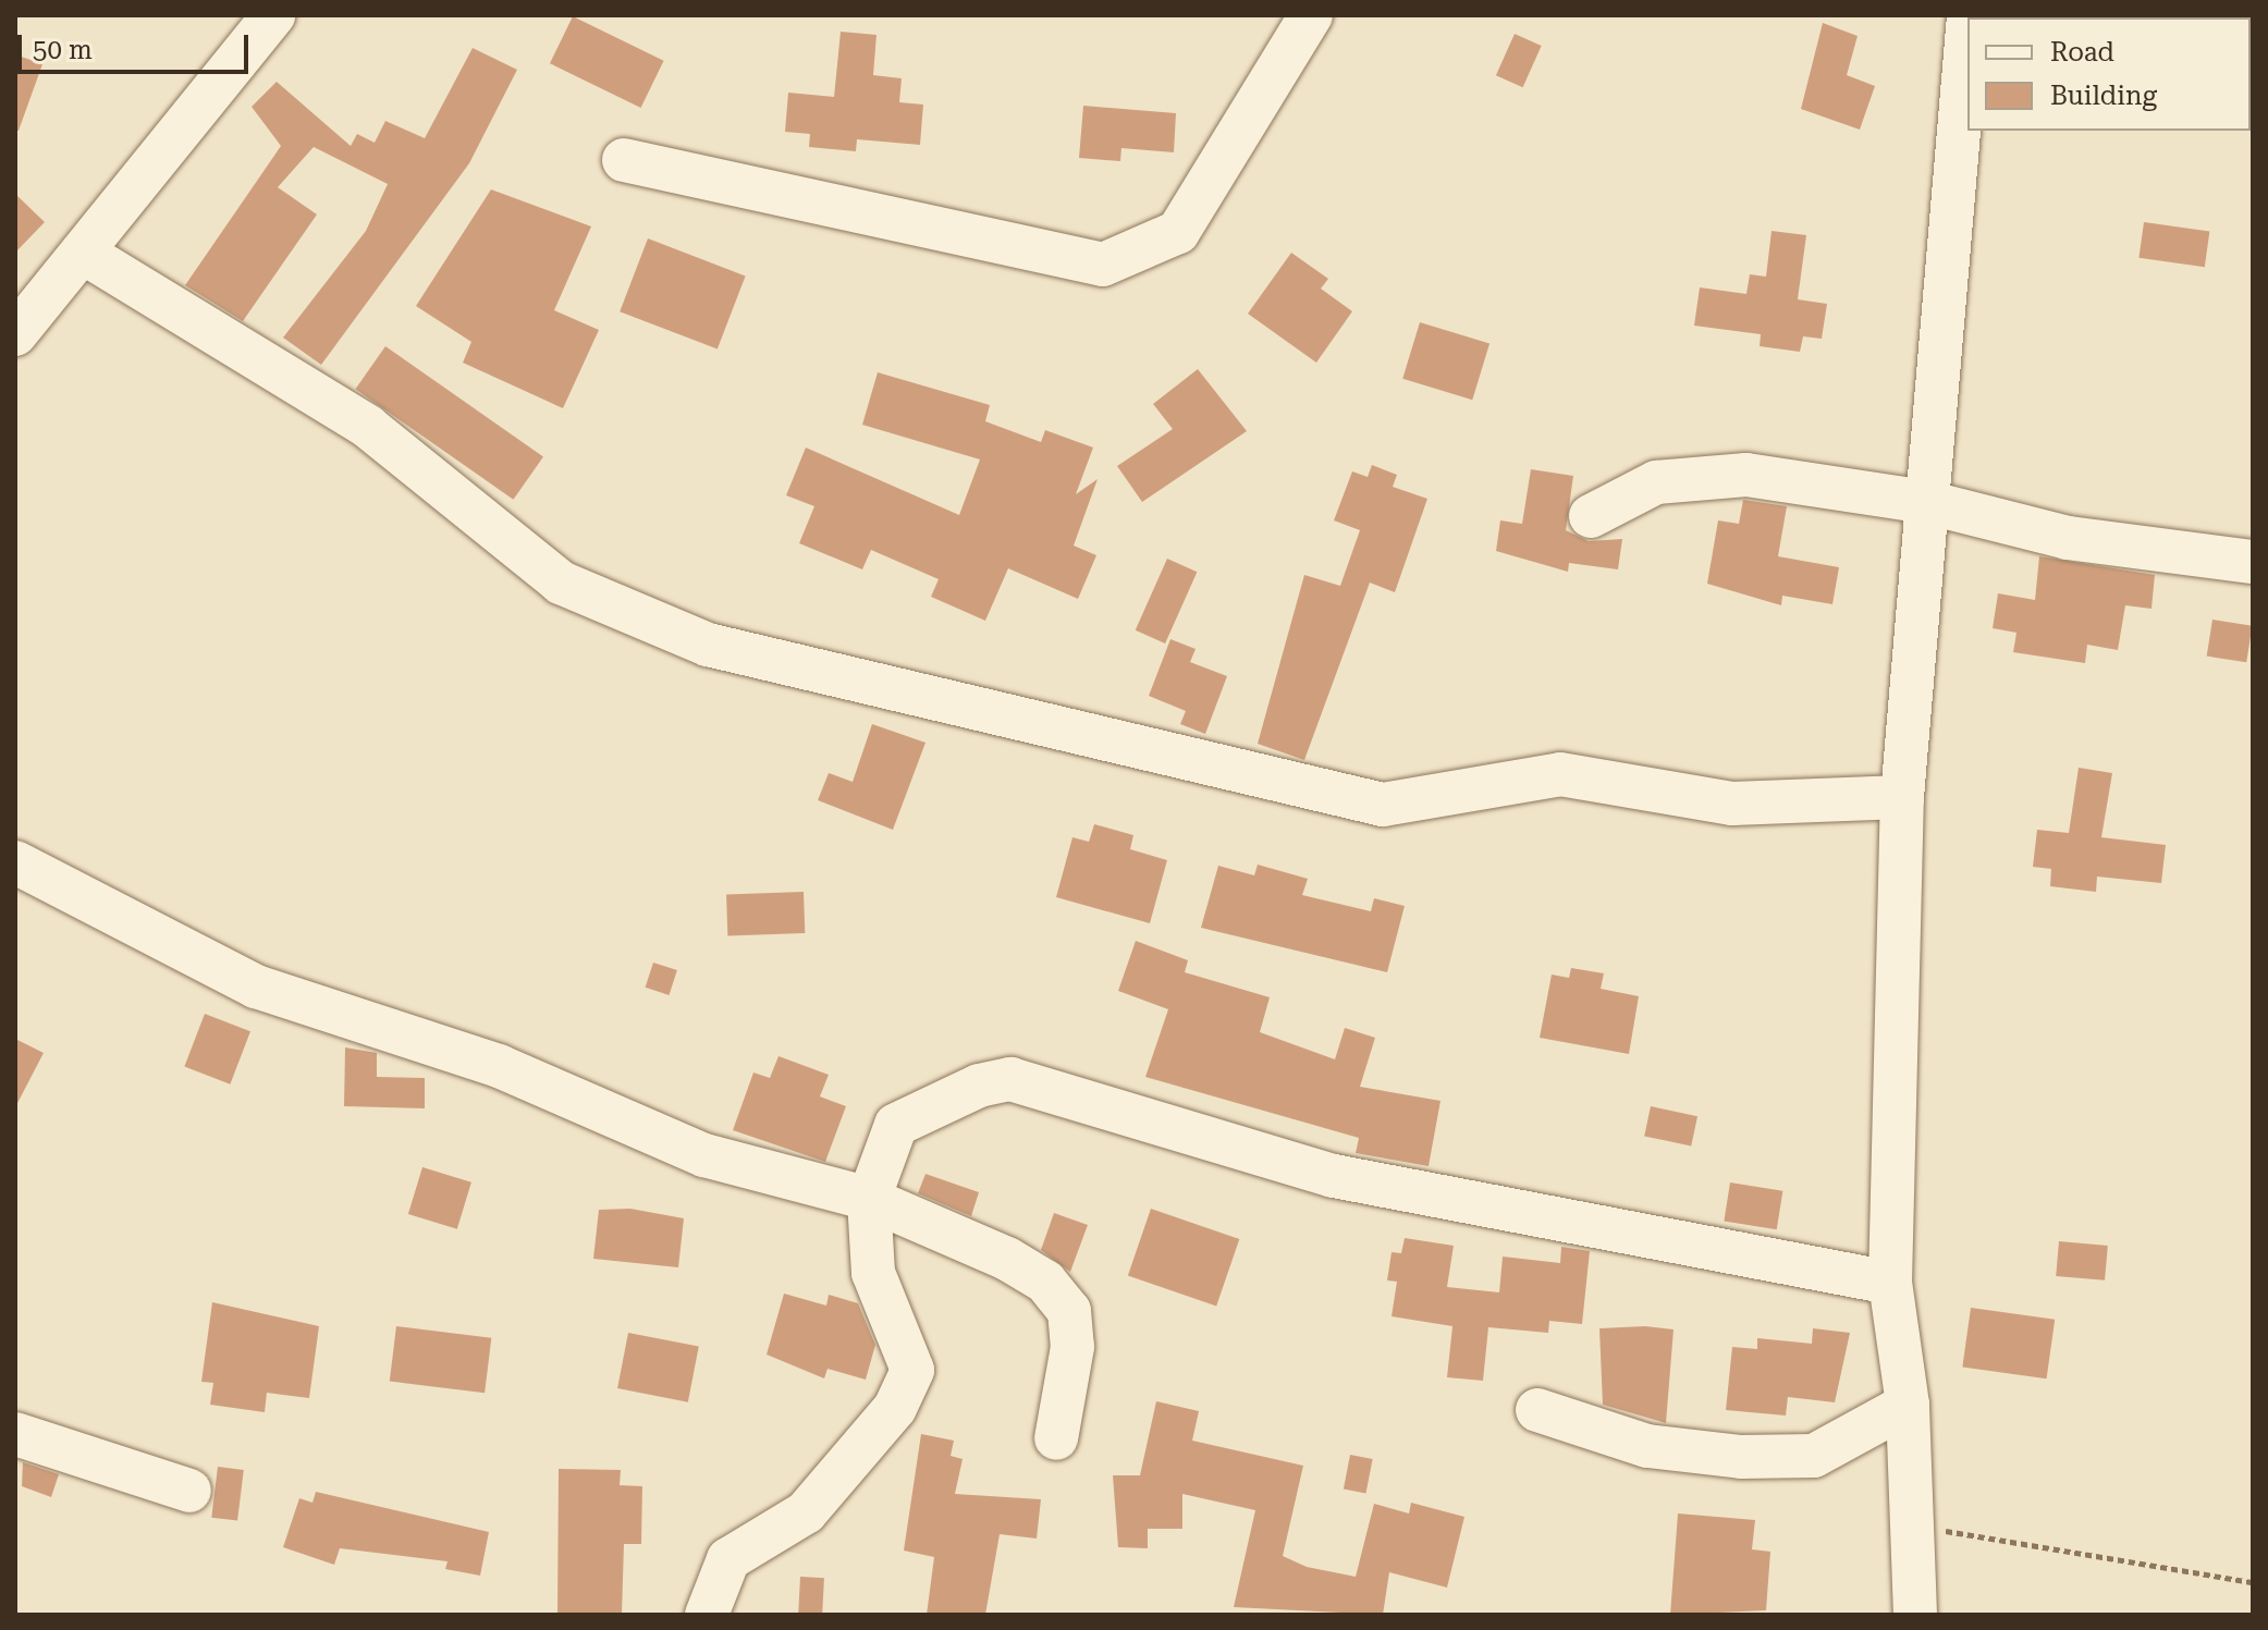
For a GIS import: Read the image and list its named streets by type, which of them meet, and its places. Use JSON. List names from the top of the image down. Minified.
{"legend":["Road","Building"],"scale_bar":"50 m"}
